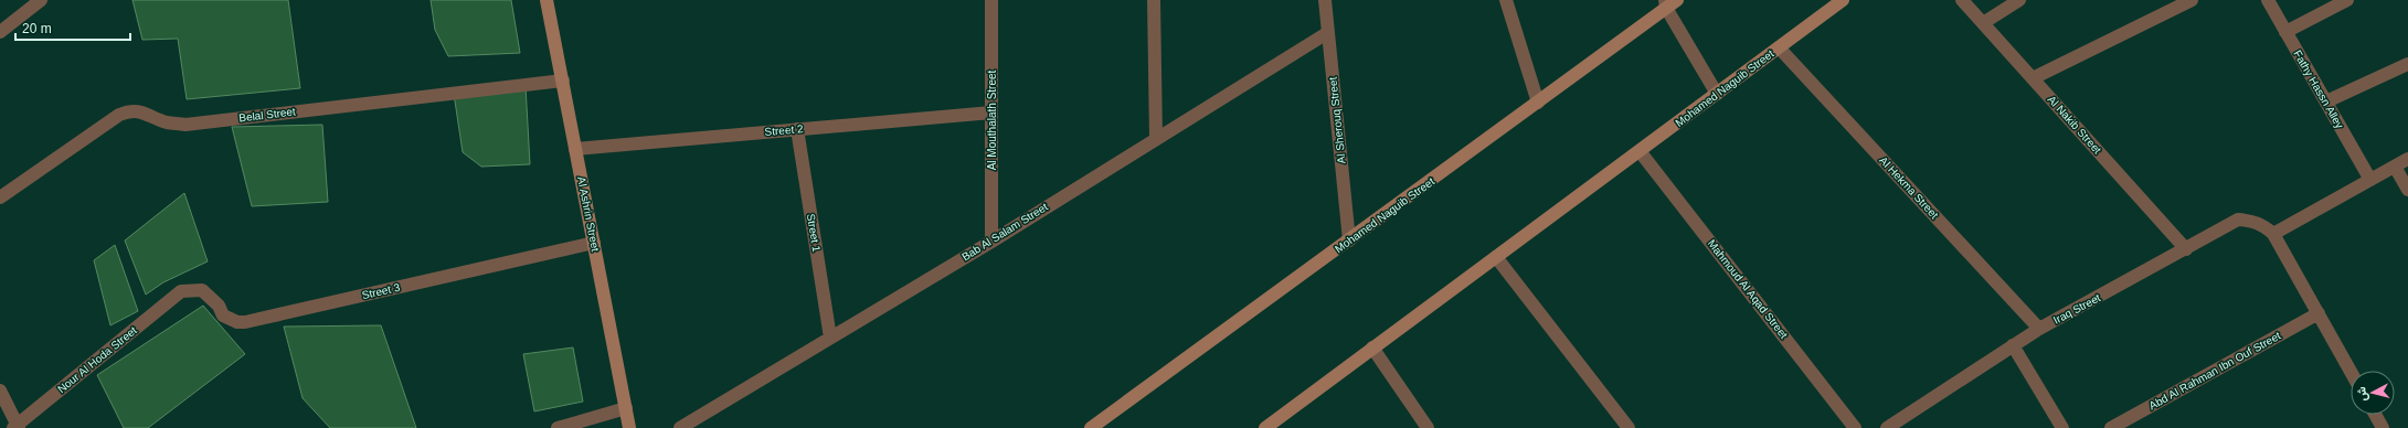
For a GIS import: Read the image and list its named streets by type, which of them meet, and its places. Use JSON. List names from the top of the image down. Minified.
{"streets":{"main road":["Mohamed Naguib Street","Al Ashrin Street"],"street":["Fathy Hassn Alley","Belal Street","Al Mouthalath Street","Al Sherouq Street","Al Nakib Street","Street 2","Al Hekma Street","Bab Al Salam Street","Street 1","Mahmoud Al Aqad Street","Street 3","Iraq Street","Nour Al Hoda Street","Abd Al Rahman Ibn Ouf Street"]},"crossings":[["Mohamed Naguib Street","Al Sherouq Street"],["Mohamed Naguib Street","Al Hekma Street"],["Mohamed Naguib Street","Mahmoud Al Aqad Street"],["Belal Street","Al Ashrin Street"],["Al Mouthalath Street","Street 2"],["Al Mouthalath Street","Bab Al Salam Street"],["Al Sherouq Street","Bab Al Salam Street"],["Al Nakib Street","Iraq Street"],["Street 2","Al Ashrin Street"],["Street 2","Street 1"],["Al Hekma Street","Iraq Street"],["Al Ashrin Street","Street 3"],["Bab Al Salam Street","Street 1"],["Street 3","Nour Al Hoda Street"]],"scale_bar":"20 m","north":"left"}
